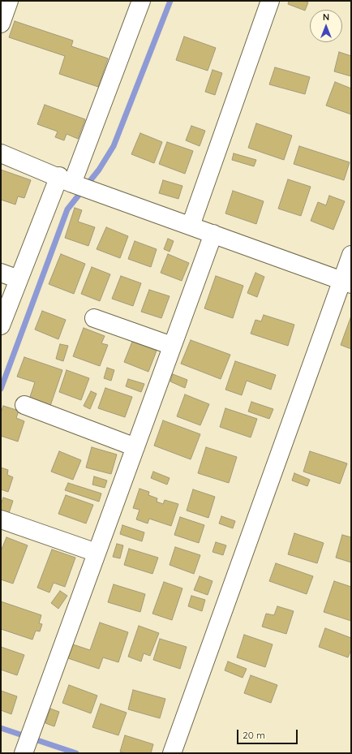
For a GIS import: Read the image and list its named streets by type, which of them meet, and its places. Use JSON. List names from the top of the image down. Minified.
{"scale_bar":"20 m","north":"top"}
